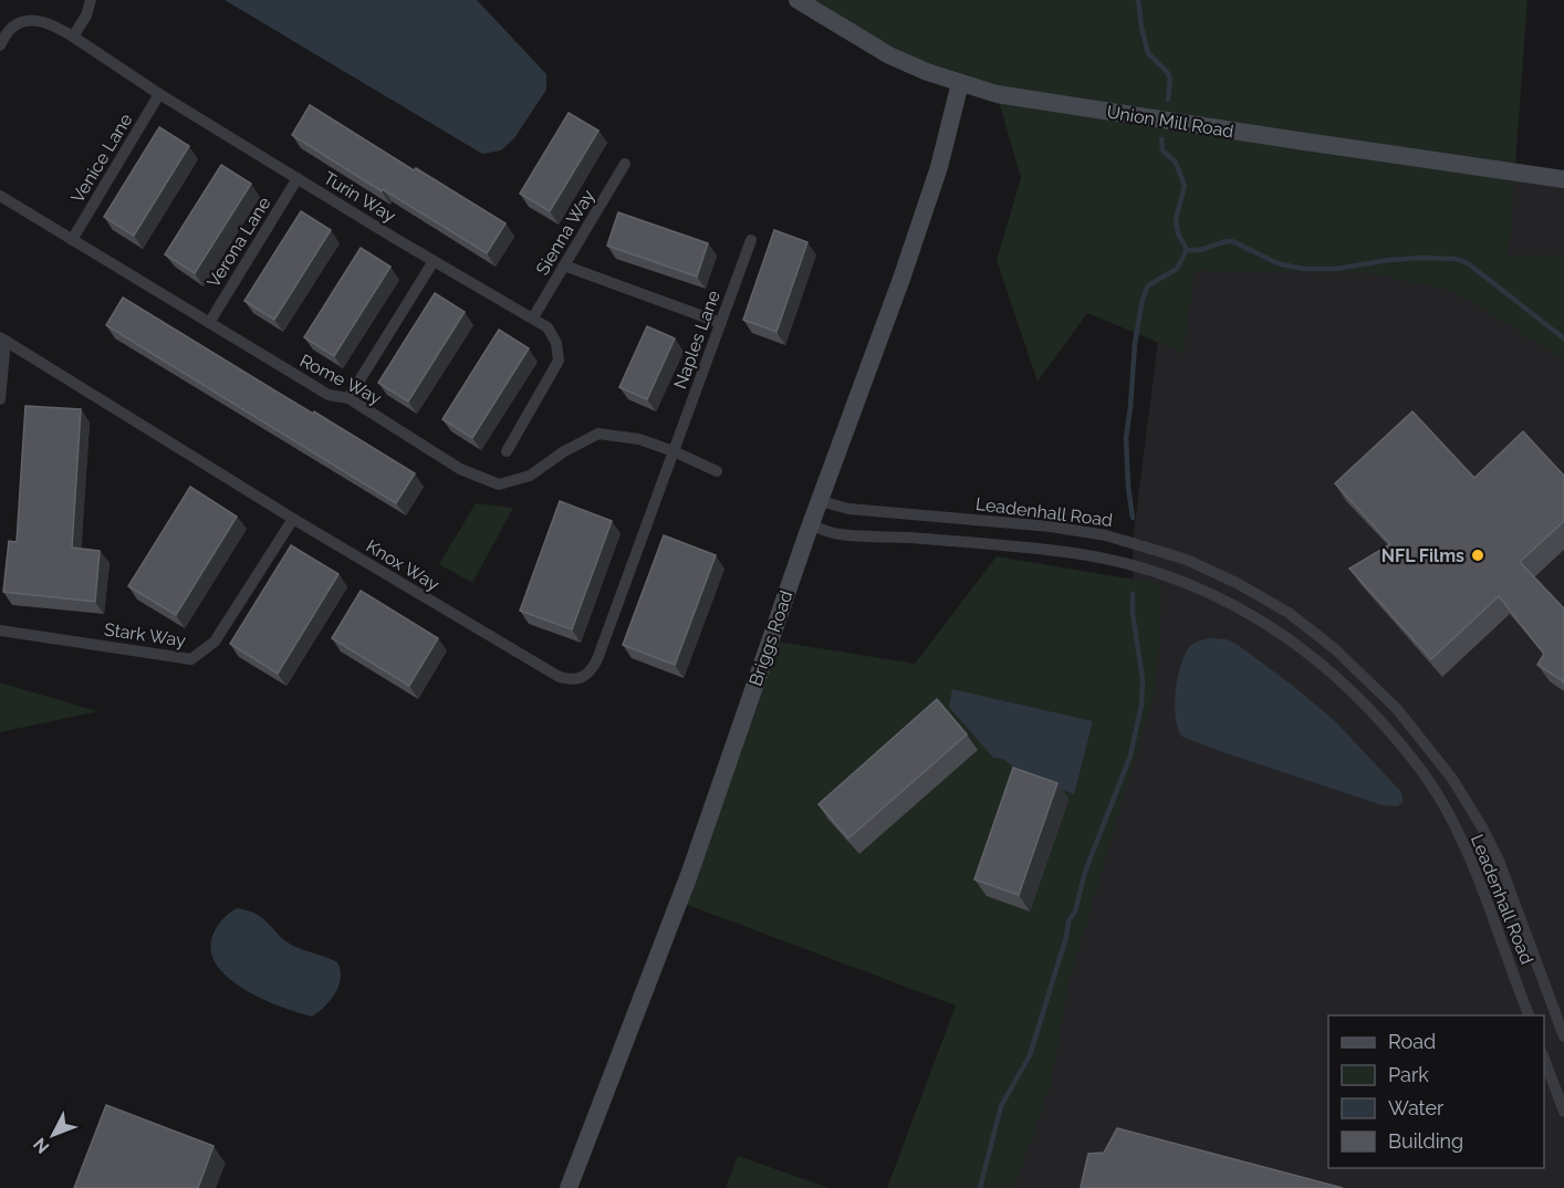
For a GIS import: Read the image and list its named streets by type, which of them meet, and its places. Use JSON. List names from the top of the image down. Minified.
{"streets":{"street":["Union Mill Road","Venice Lane","Turin Way","Sienna Way","Verona Lane","Naples Lane","Rome Way","Leadenhall Road","Knox Way","Stark Way","Briggs Road"]},"crossings":[["Union Mill Road","Briggs Road"],["Venice Lane","Turin Way"],["Venice Lane","Rome Way"],["Turin Way","Sienna Way"],["Turin Way","Verona Lane"],["Verona Lane","Rome Way"],["Naples Lane","Rome Way"],["Naples Lane","Knox Way"],["Rome Way","Knox Way"],["Leadenhall Road","Briggs Road"],["Knox Way","Stark Way"]],"places":["NFL Films"],"legend":["Road","Park","Water","Building"],"north":"bottom left"}
